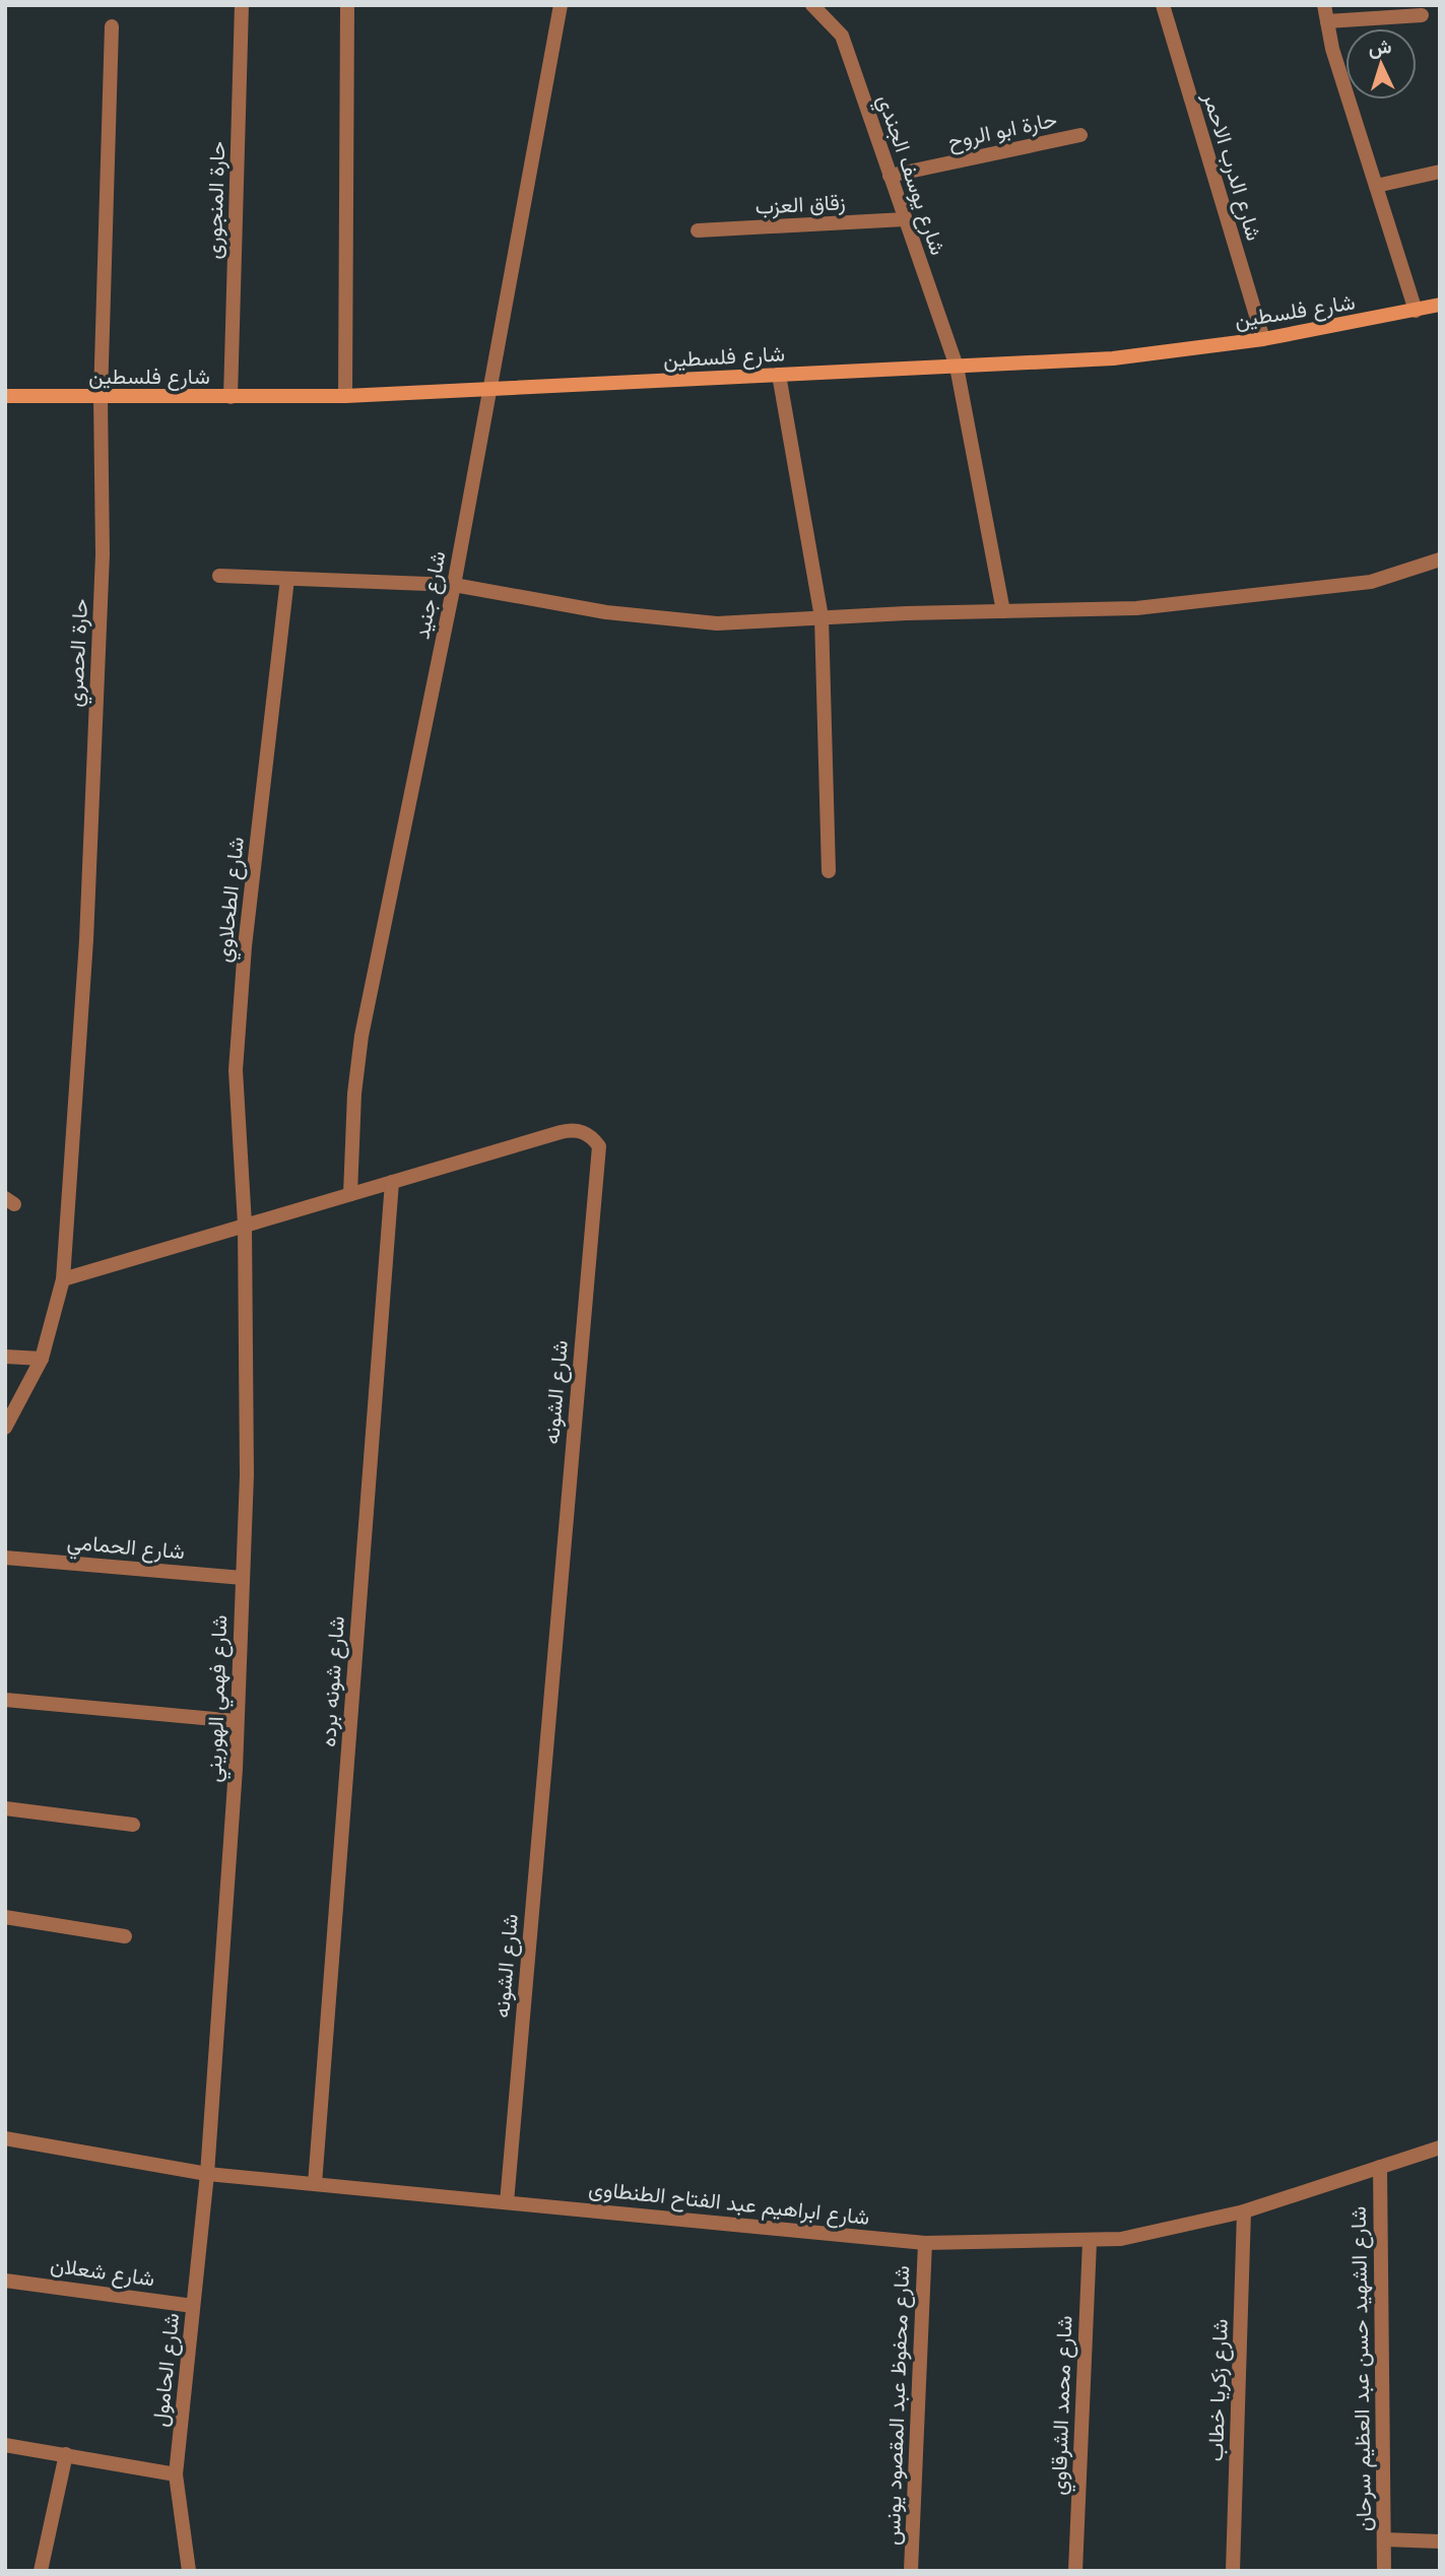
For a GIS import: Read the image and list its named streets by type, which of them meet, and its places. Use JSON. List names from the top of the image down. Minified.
{"streets":{"street":["حارة ابو الروح","شارع الدرب الاحمر","شارع يوسف الجندي","حارة المنجورى","زقاق العزب","شارع فلسطين","شارع جنيد","حارة الحصري","شارع الطحلاوي","شارع الشونه","شارع الحمامي","شارع شونه برده","شارع فهمي الهوريني","شارع ابراهيم عبد الفتاح الطنطاوى","شارع شعلان","شارع الشهيد حسن عبد العظيم سرحان","شارع الحامول","شارع زكريا خطاب","شارع محفوظ عبد المقصود يونس","شارع محمد الشرقاوي"]},"crossings":[["حارة ابو الروح","شارع يوسف الجندي"],["شارع الدرب الاحمر","شارع فلسطين"],["شارع يوسف الجندي","زقاق العزب"],["شارع يوسف الجندي","شارع فلسطين"],["حارة المنجورى","شارع فلسطين"],["شارع فلسطين","شارع جنيد"],["شارع فلسطين","حارة الحصري"],["شارع جنيد","شارع الشونه"],["حارة الحصري","شارع الشونه"],["شارع الطحلاوي","شارع الشونه"],["شارع الطحلاوي","شارع فهمي الهوريني"],["شارع الشونه","شارع شونه برده"],["شارع الشونه","شارع فهمي الهوريني"],["شارع الشونه","شارع ابراهيم عبد الفتاح الطنطاوى"],["شارع الحمامي","شارع فهمي الهوريني"],["شارع شونه برده","شارع ابراهيم عبد الفتاح الطنطاوى"],["شارع فهمي الهوريني","شارع ابراهيم عبد الفتاح الطنطاوى"],["شارع فهمي الهوريني","شارع الحامول"],["شارع ابراهيم عبد الفتاح الطنطاوى","شارع الشهيد حسن عبد العظيم سرحان"],["شارع ابراهيم عبد الفتاح الطنطاوى","شارع الحامول"],["شارع ابراهيم عبد الفتاح الطنطاوى","شارع زكريا خطاب"],["شارع ابراهيم عبد الفتاح الطنطاوى","شارع محفوظ عبد المقصود يونس"],["شارع ابراهيم عبد الفتاح الطنطاوى","شارع محمد الشرقاوي"],["شارع شعلان","شارع الحامول"]],"north":"top"}
